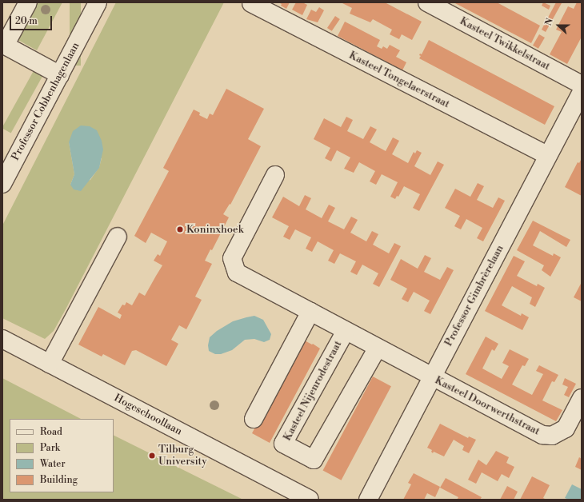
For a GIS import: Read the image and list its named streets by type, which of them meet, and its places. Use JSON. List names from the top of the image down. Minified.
{"streets":{"street":["Kasteel Twikkelstraat","Kasteel Tongelaerstraat","Professor Cobbenhagenlaan","Professor Gimbrèrelaan","Kasteel Nijenrodestraat","Kasteel Doorwerthstraat","Hogeschoollaan"]},"crossings":[["Kasteel Tongelaerstraat","Professor Gimbrèrelaan"],["Professor Gimbrèrelaan","Kasteel Nijenrodestraat"],["Professor Gimbrèrelaan","Kasteel Doorwerthstraat"],["Kasteel Nijenrodestraat","Kasteel Doorwerthstraat"]],"places":["Koninxhoek","Tilburg University"],"legend":["Road","Park","Water","Building"],"scale_bar":"20 m","north":"left"}
